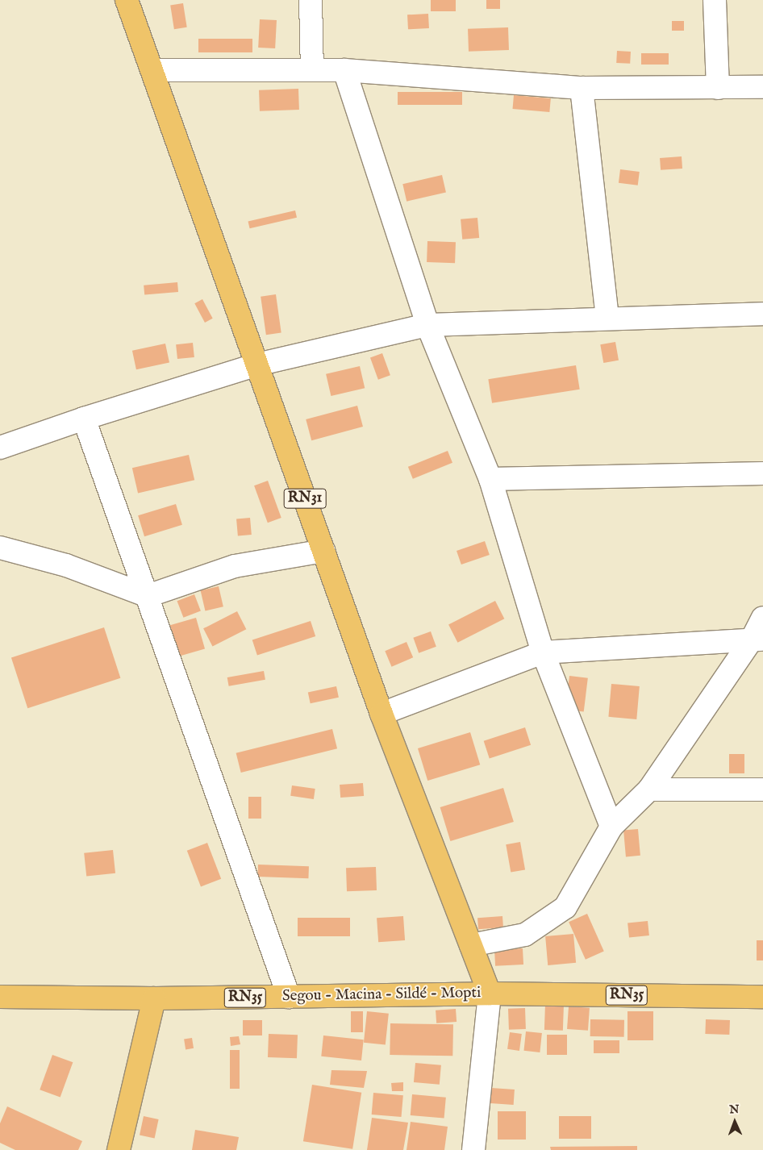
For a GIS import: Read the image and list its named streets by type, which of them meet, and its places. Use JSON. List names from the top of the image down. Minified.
{"streets":{"main road":["RN31","Segou - Macina - Sildé - Mopti","RN35"]},"crossings":[["RN31","Segou - Macina - Sildé - Mopti"]],"north":"top"}
